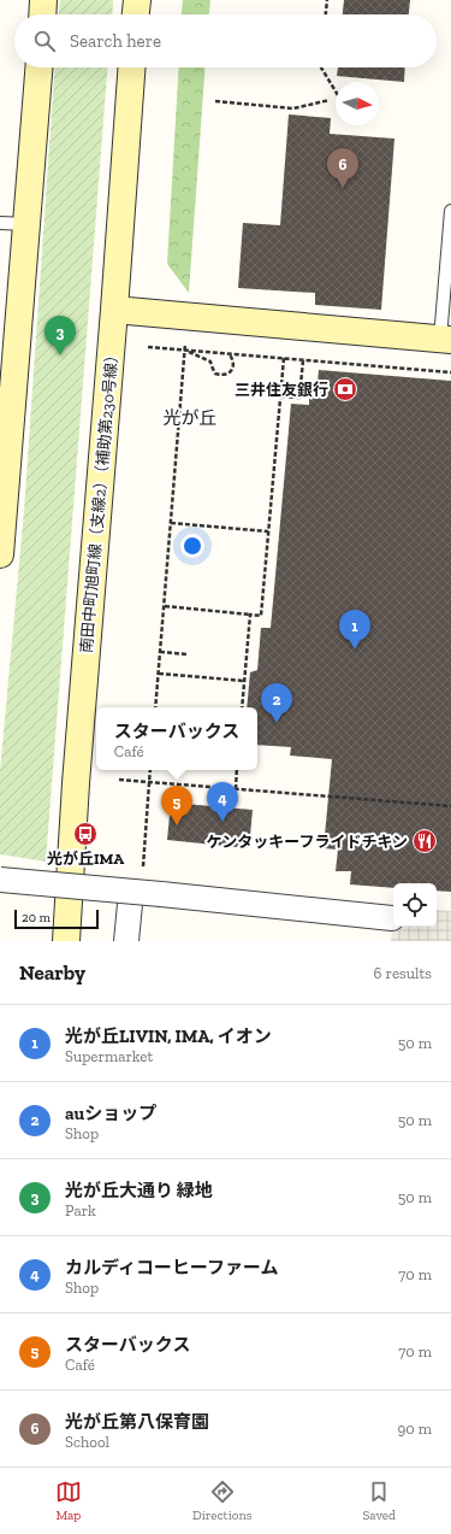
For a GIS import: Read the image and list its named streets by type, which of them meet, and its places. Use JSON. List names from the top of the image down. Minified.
{"streets":{"main road":["南田中町旭町線（支線2）（補助第230号線）"]},"districts":["光が丘"],"places":{"bank":["三井住友銀行"],"bus stop":["光が丘IMA"],"restaurant":["ケンタッキーフライドチキン"]},"scale_bar":"20 m","north":"right","page":{"search":"Search here","pins":["6","3","1","2","4","5"],"popup":["スターバックス","Café"],"scale":"20 m","heading":["Nearby","6 results"],"list":[{"mark":"1","name":"光が丘LIVIN, IMA, イオン","note":"Supermarket","value":"50 m"},{"mark":"2","name":"auショップ","note":"Shop","value":"50 m"},{"mark":"3","name":"光が丘大通り 緑地","note":"Park","value":"50 m"},{"mark":"4","name":"カルディコーヒーファーム","note":"Shop","value":"70 m"},{"mark":"5","name":"スターバックス","note":"Café","value":"70 m"},{"mark":"6","name":"光が丘第八保育園","note":"School","value":"90 m"}],"nav":["Map","Directions","Saved"]}}
